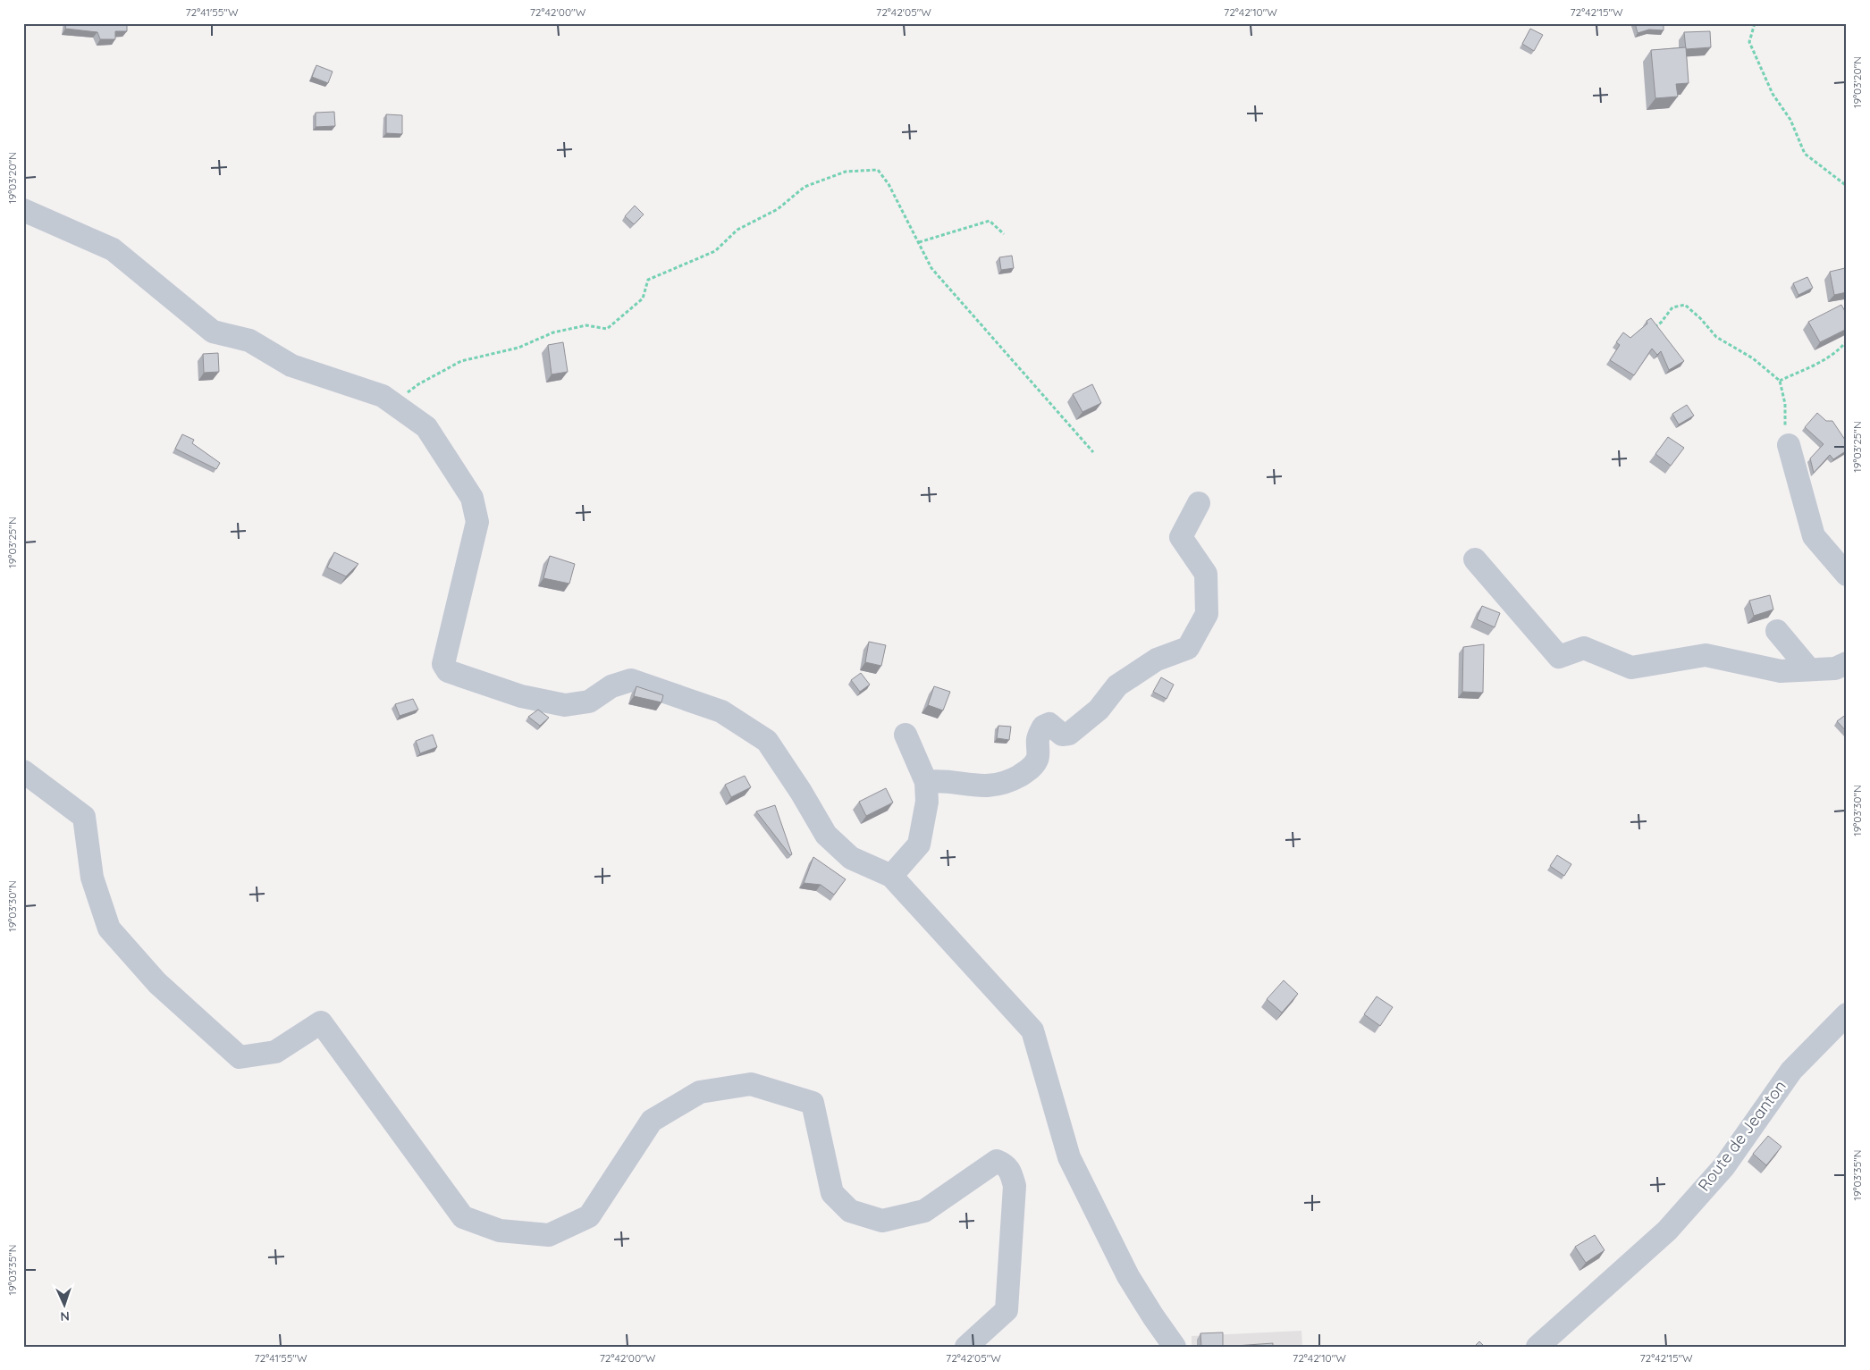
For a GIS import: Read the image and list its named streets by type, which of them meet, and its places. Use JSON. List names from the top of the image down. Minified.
{"streets":{"street":["Route de Jeanton"]},"north":"bottom","coordinates":["72°41'55\"W","72°42'00\"W","72°42'05\"W","72°42'10\"W","72°42'15\"W","19°03'20\"N","19°03'25\"N","19°03'30\"N","19°03'35\"N"]}
